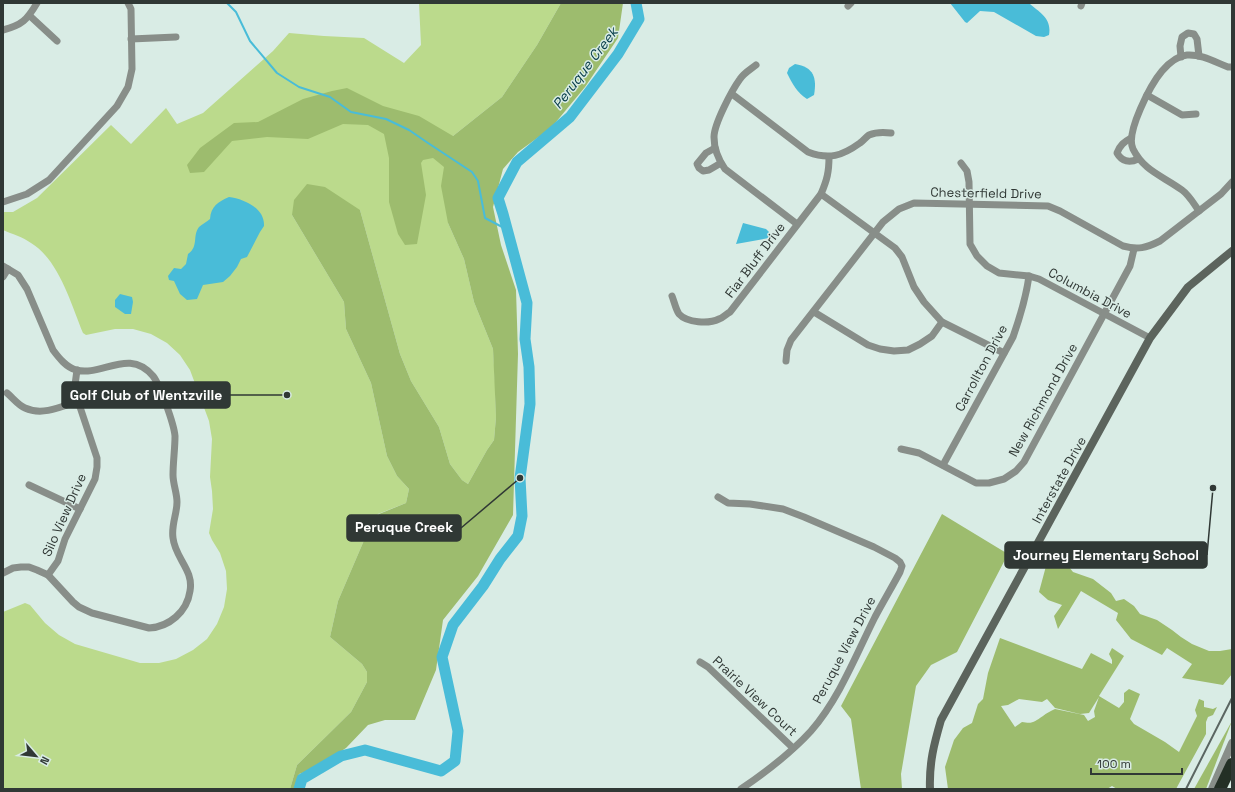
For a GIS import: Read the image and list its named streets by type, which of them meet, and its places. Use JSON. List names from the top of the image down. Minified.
{"streets":{"main road":["Interstate Drive"],"street":["Chesterfield Drive","Fiar Bluff Drive","Columbia Drive","Carrollton Drive","New Richmond Drive","Silo View Drive","Peruque View Drive","Prairie View Court"]},"crossings":[["Chesterfield Drive","Columbia Drive"],["Chesterfield Drive","New Richmond Drive"],["Columbia Drive","Carrollton Drive"],["Columbia Drive","New Richmond Drive"],["Columbia Drive","Interstate Drive"],["Carrollton Drive","New Richmond Drive"],["Peruque View Drive","Prairie View Court"]],"water":["Peruque Creek"],"places":["Golf Club of Wentzville","Peruque Creek","Journey Elementary School"],"scale_bar":"100 m","north":"bottom right"}
